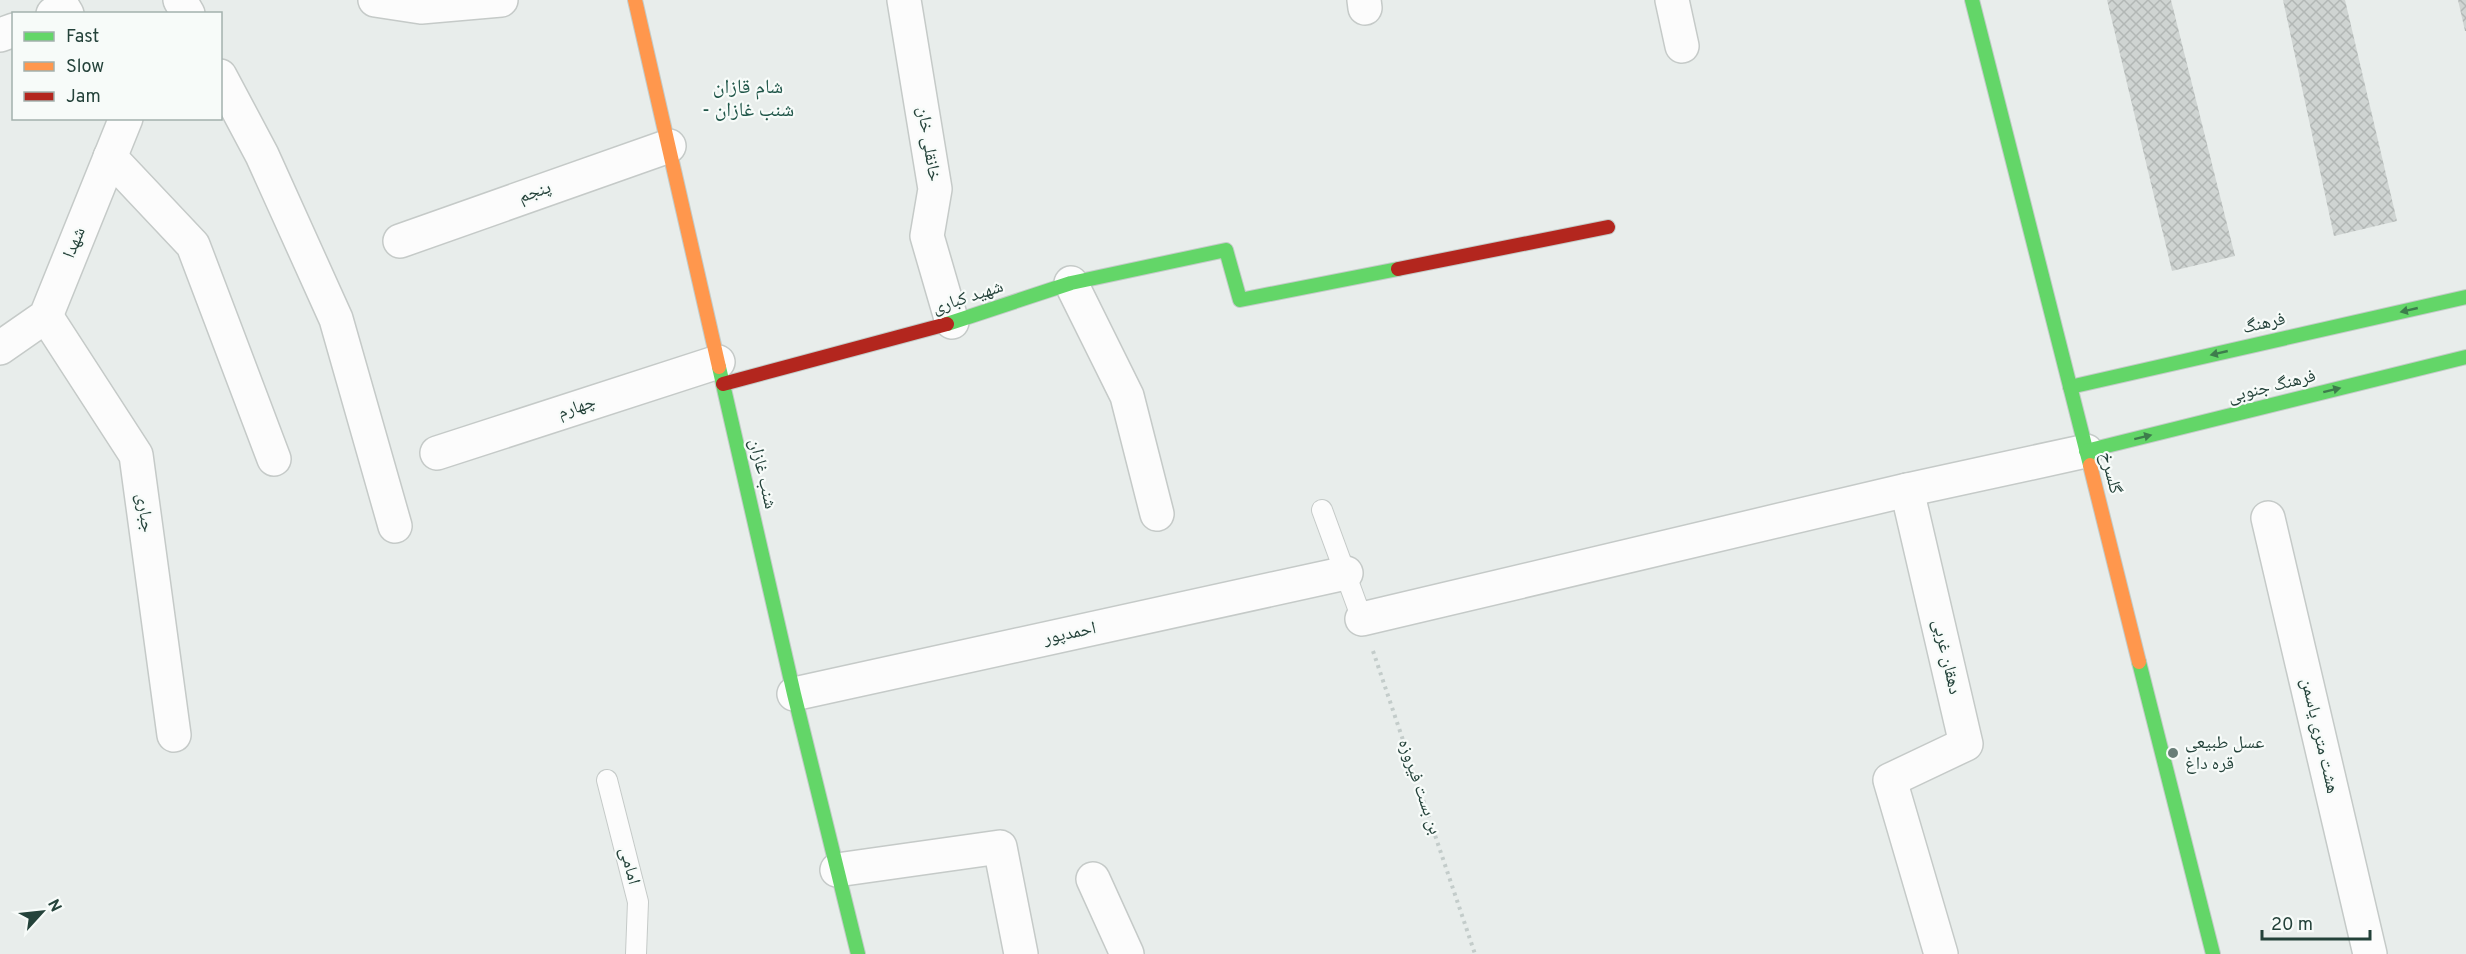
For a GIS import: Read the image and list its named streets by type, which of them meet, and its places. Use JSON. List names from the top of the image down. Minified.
{"streets":{"street":["خانقلی خان","پنجم","شهدا","شهید کباری","فرهنگ","فرهنگ جنوبی","چهارم","گلسرخ","شنب غازان","جباری","احمدپور","دهقان غربی","هشت متری یاسمن"],"lane":["امامی"],"path":["بن بست فیروزه"]},"crossings":[["خانقلی خان","شهید کباری"],["پنجم","شنب غازان"],["شهدا","جباری"],["شهید کباری","چهارم"],["شهید کباری","شنب غازان"],["فرهنگ","گلسرخ"],["فرهنگ جنوبی","گلسرخ"],["چهارم","شنب غازان"],["شنب غازان","احمدپور"]],"one_way":["فرهنگ","فرهنگ جنوبی"],"districts":["شام قازان - شنب غازان"],"places":["عسل طبیعی قره داغ"],"legend":["Fast","Slow","Jam"],"scale_bar":"20 m","north":"top right"}
